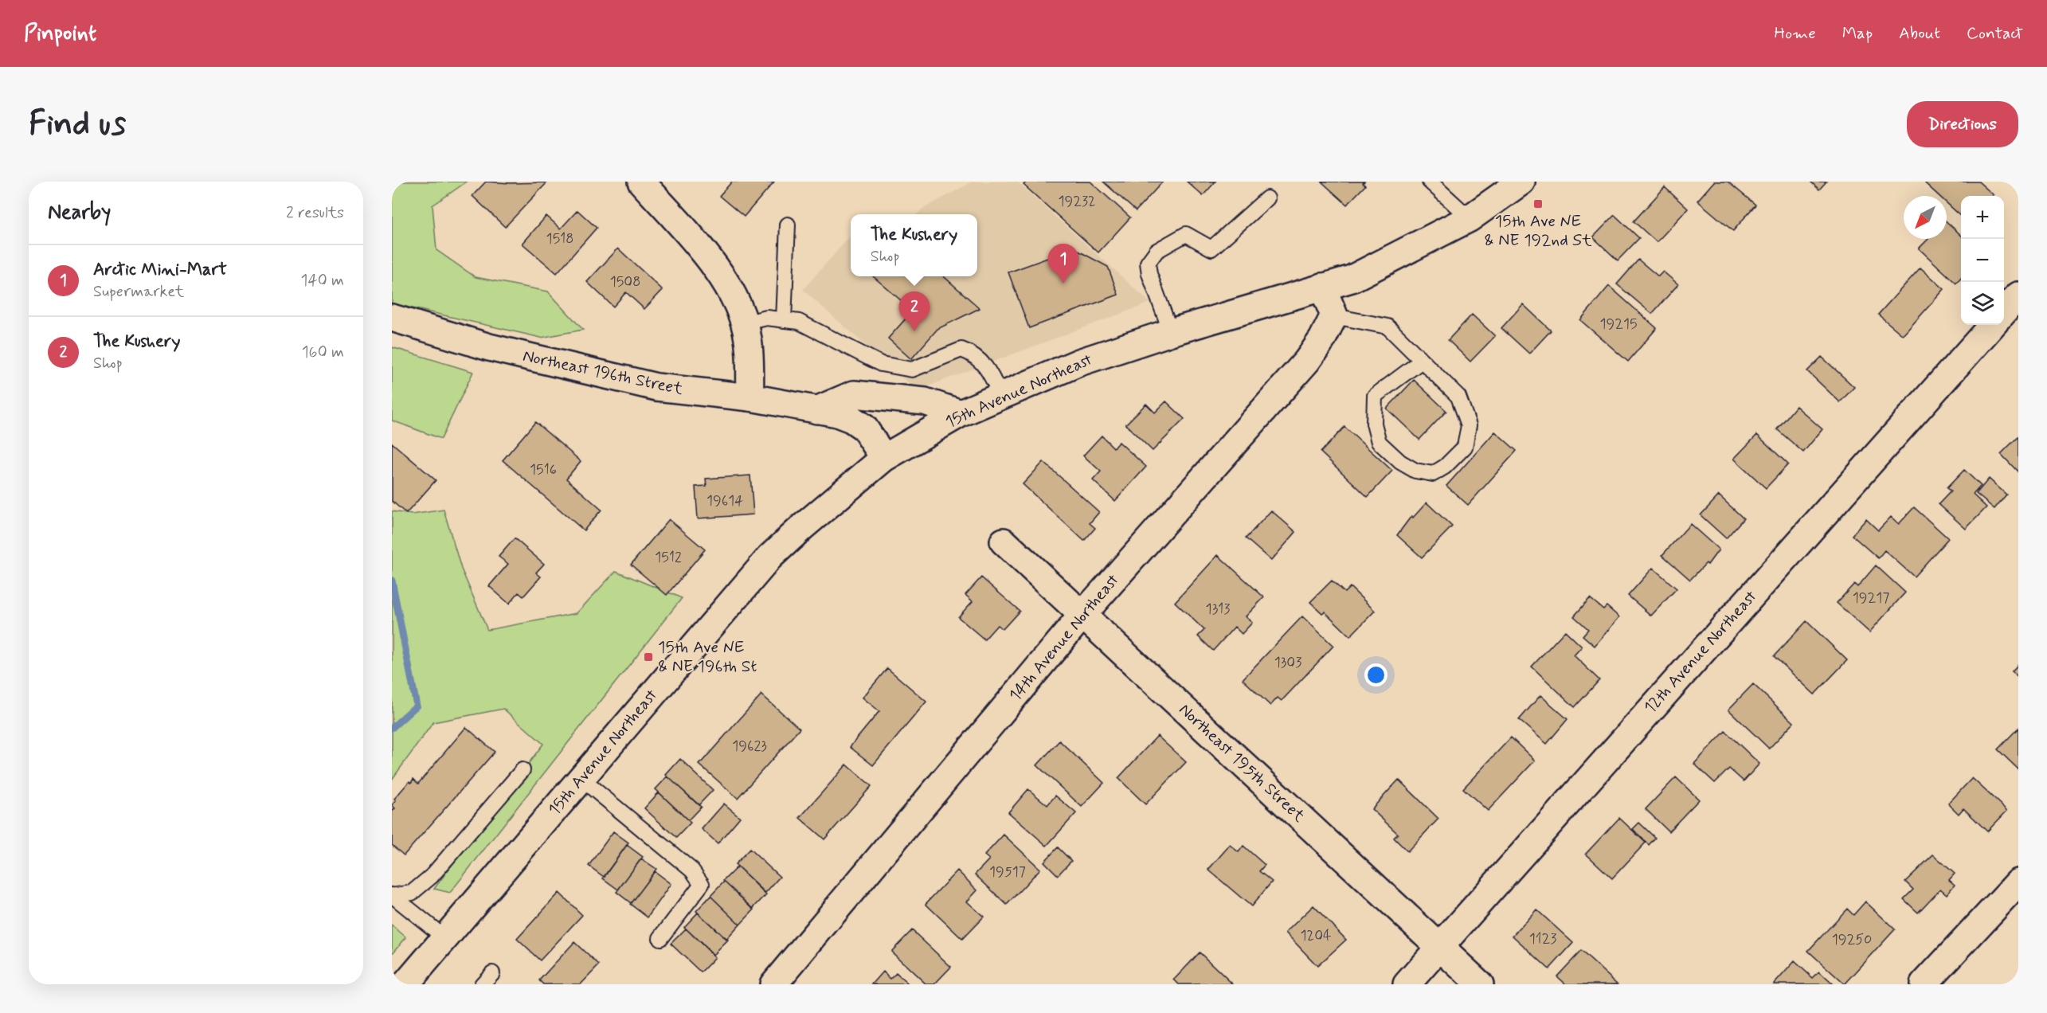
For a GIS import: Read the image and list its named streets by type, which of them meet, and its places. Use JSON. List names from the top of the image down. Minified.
{"streets":{"street":["Northeast 196th Street","15th Avenue Northeast","14th Avenue Northeast","12th Avenue Northeast","Northeast 195th Street"]},"crossings":[["Northeast 196th Street","15th Avenue Northeast"],["14th Avenue Northeast","Northeast 195th Street"],["12th Avenue Northeast","Northeast 195th Street"]],"places":{"transit":["15th Ave NE & NE 192nd St","15th Ave NE & NE 196th St"]},"house_numbers":["19232","1518","1508","19215","1516","19614","1512","19217","1313","1303","19623","19517","1204","1123","19250"],"north":"bottom left","page":{"header":"Pinpoint","nav":["Home","Map","About","Contact"],"buttons":"Directions","title":"Find us","heading":["Nearby","2 results"],"map_buttons":["+","−"],"popup":["The Kushery","Shop"],"list":[{"mark":"1","name":"Arctic Mini-Mart","note":"Supermarket","value":"140 m"},{"mark":"2","name":"The Kushery","note":"Shop","value":"160 m"}],"pins":["1","2"]}}
